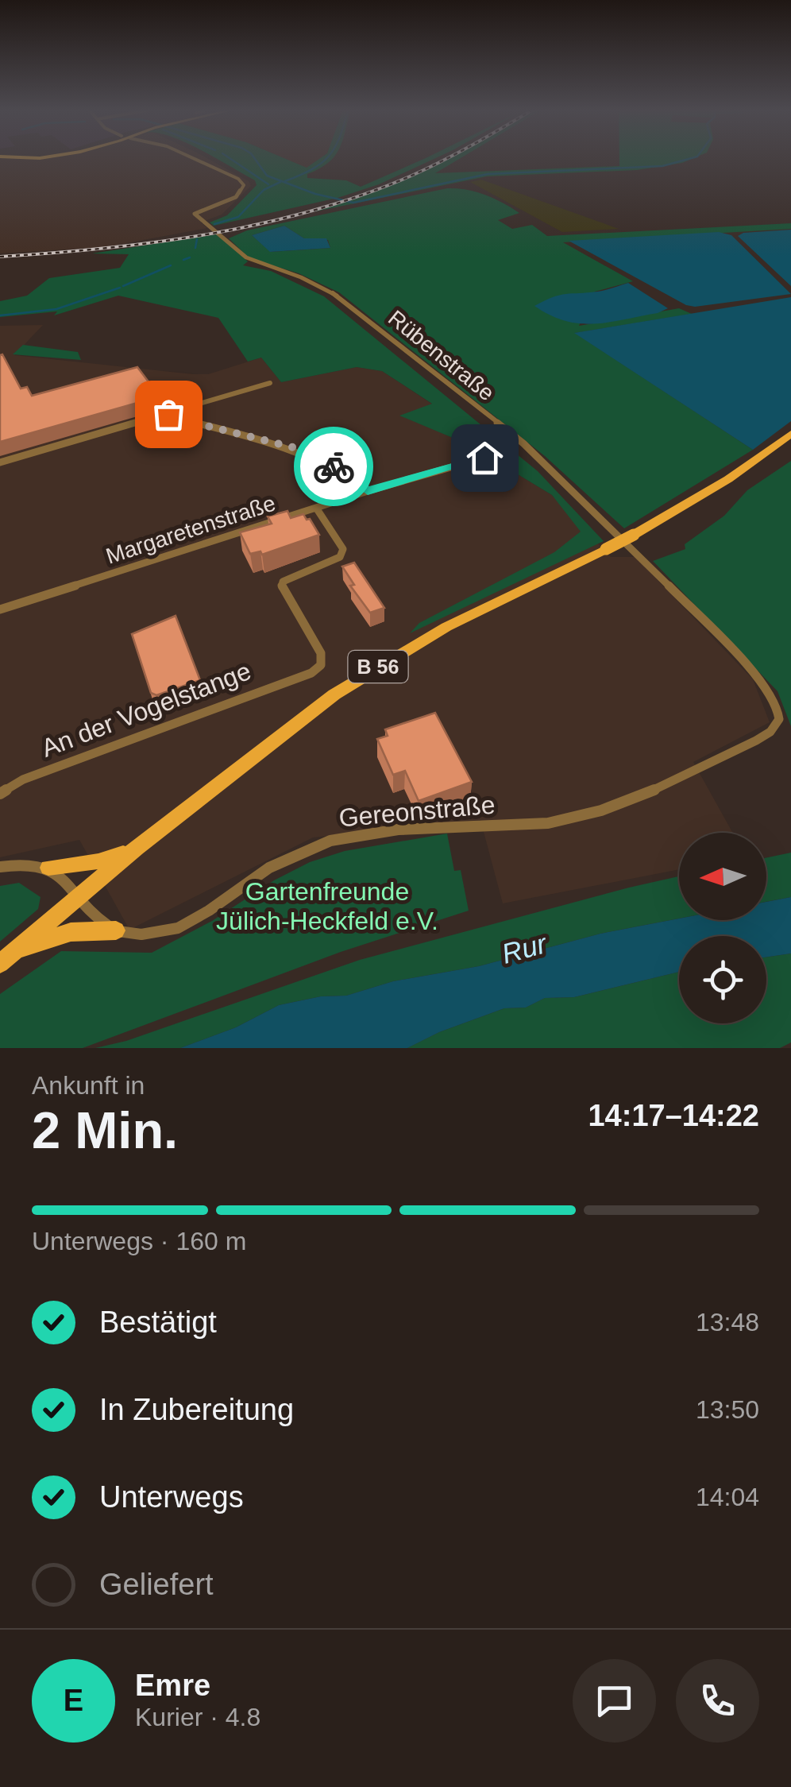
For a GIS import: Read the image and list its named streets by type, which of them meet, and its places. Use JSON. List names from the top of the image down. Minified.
{"streets":{"main road":["B 56"],"street":["Rübenstraße","Margaretenstraße","An der Vogelstange","Gereonstraße"]},"crossings":[["Rübenstraße","Gereonstraße"],["Margaretenstraße","An der Vogelstange"]],"water":["Rur"],"parks":["Gartenfreunde Jülich-Heckfeld e.V."],"north":"left","page":{"heading":["2 Min.","Ankunft in","14:17–14:22"],"panel":["Emre","Kurier · 4.8"],"bar":"Unterwegs · 160 m","list":[["Bestätigt","13:48"],["In Zubereitung","13:50"],["Unterwegs","14:04"],"Geliefert"],"round":"E"}}
